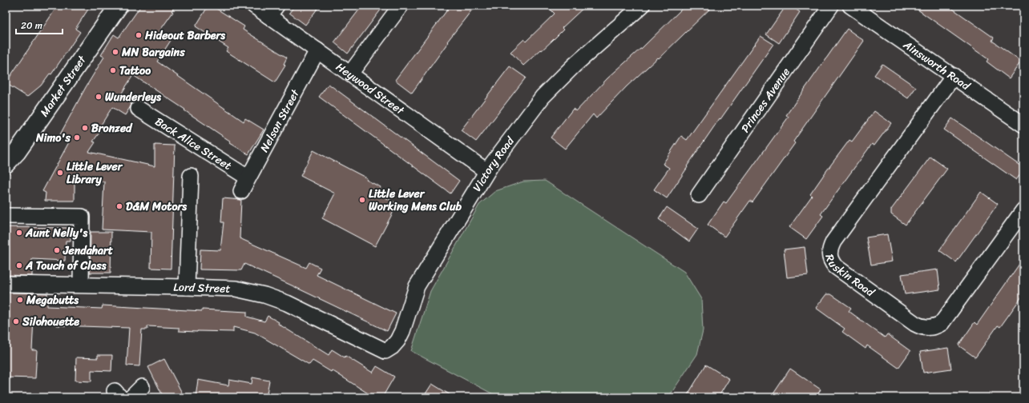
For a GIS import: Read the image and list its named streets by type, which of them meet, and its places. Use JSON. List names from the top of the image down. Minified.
{"streets":{"main road":["Market Street"],"street":["Ainsworth Road","Heywood Street","Princes Avenue","Nelson Street","Back Alice Street","Victory Road","Ruskin Road","Lord Street"]},"crossings":[["Ainsworth Road","Ruskin Road"],["Heywood Street","Nelson Street"],["Heywood Street","Victory Road"],["Nelson Street","Back Alice Street"],["Victory Road","Lord Street"]],"places":["Hideout Barbers","MN Bargains","Tattoo","Wunderleys","Bronzed","Nimo's","Little Lever Library","Little Lever Working Mens Club","D&M Motors","Aunt Nelly's","Jendahart","A Touch of Class","Megabutts","Silohouette"],"scale_bar":"20 m"}
